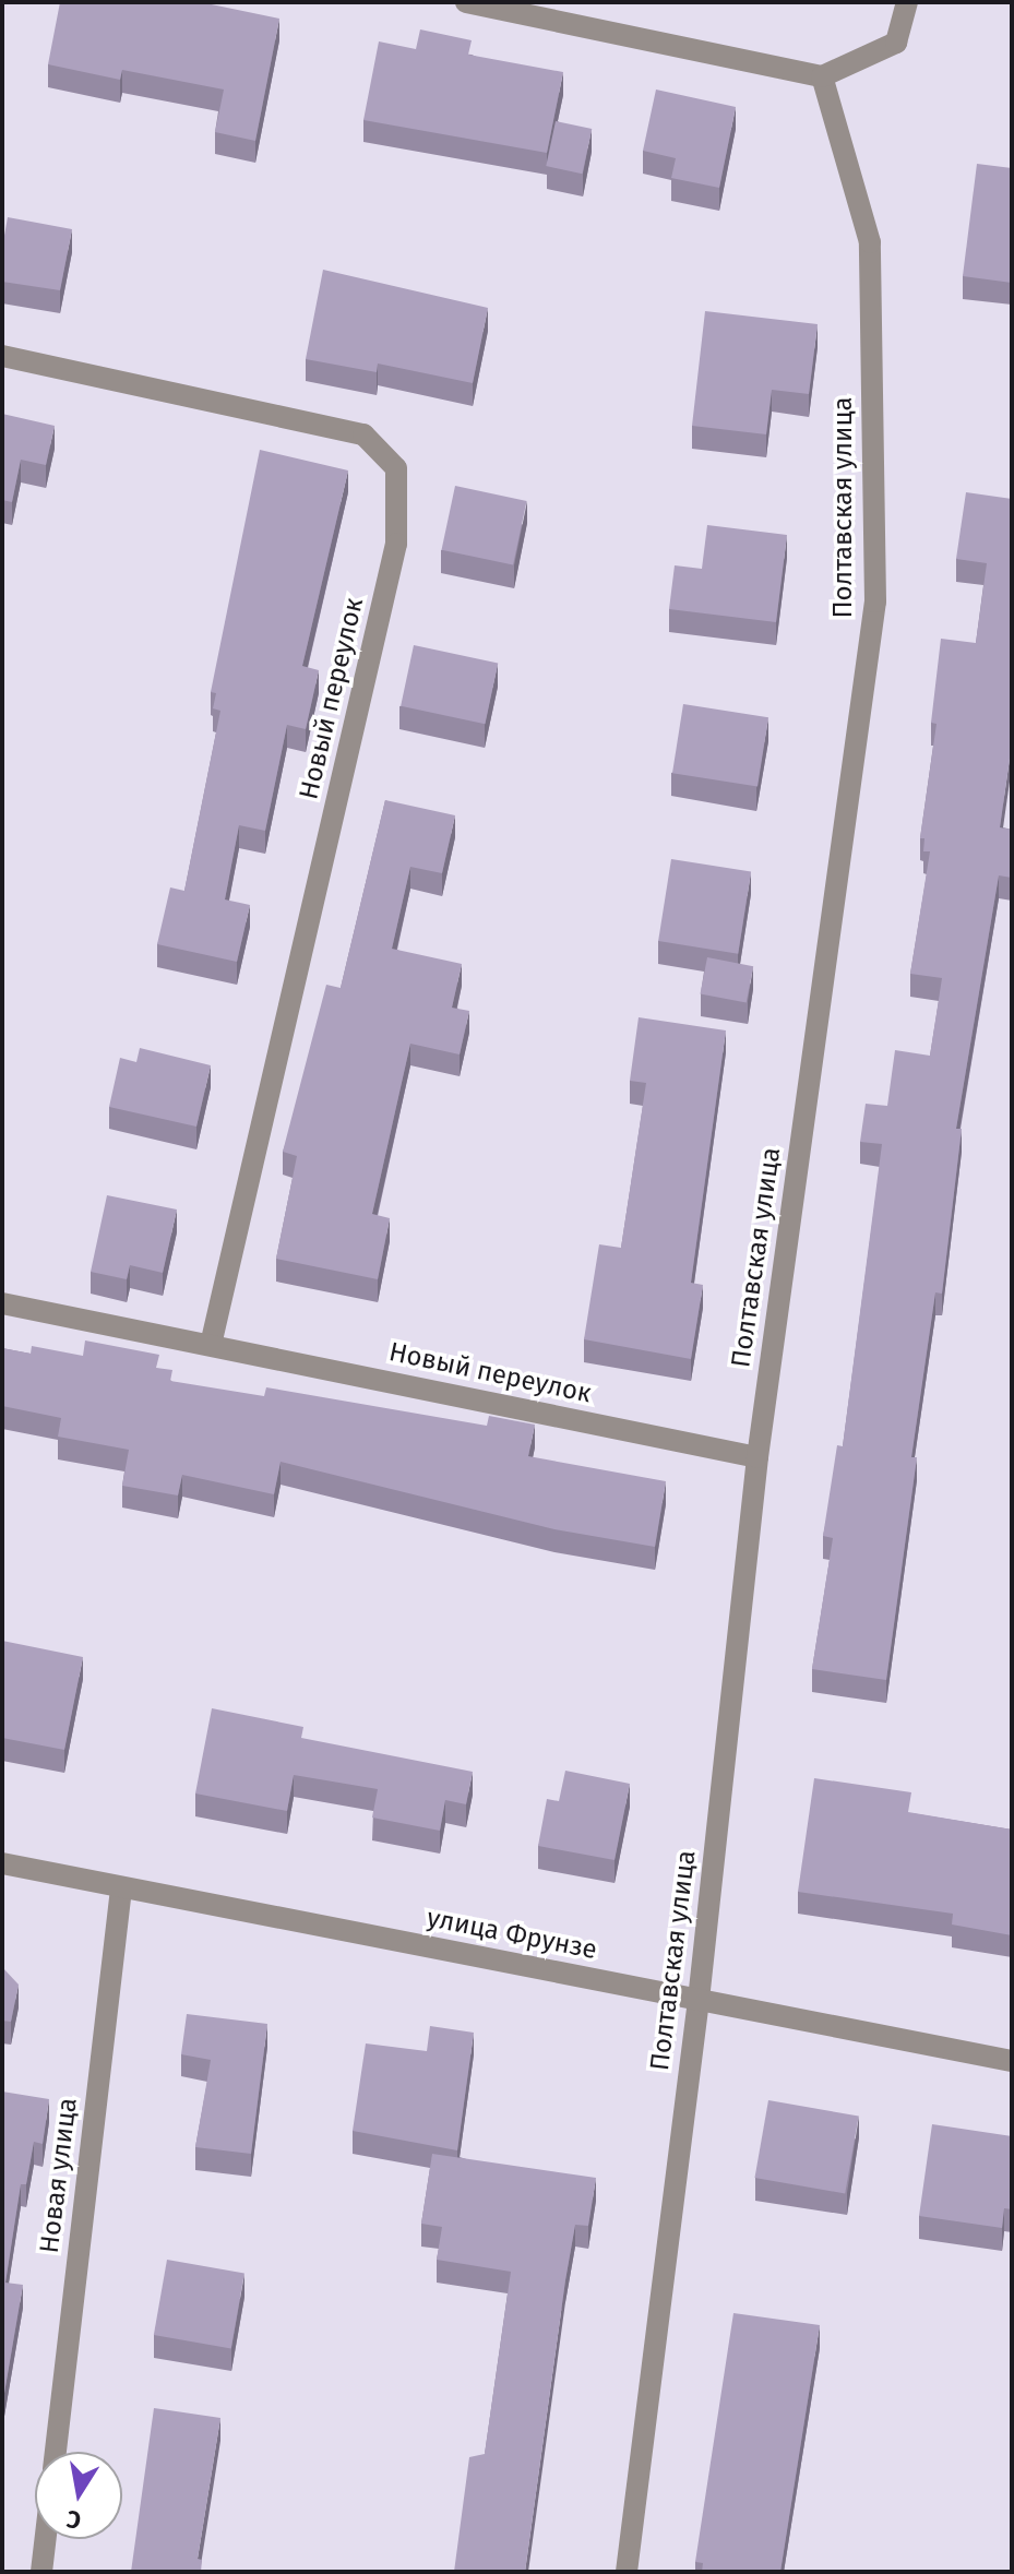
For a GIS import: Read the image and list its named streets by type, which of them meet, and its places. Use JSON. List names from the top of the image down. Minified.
{"streets":{"street":["Полтавская улица","Новый переулок","улица Фрунзе","Новая улица"]},"crossings":[["Полтавская улица","Новый переулок"],["Полтавская улица","улица Фрунзе"],["улица Фрунзе","Новая улица"]],"north":"bottom"}
